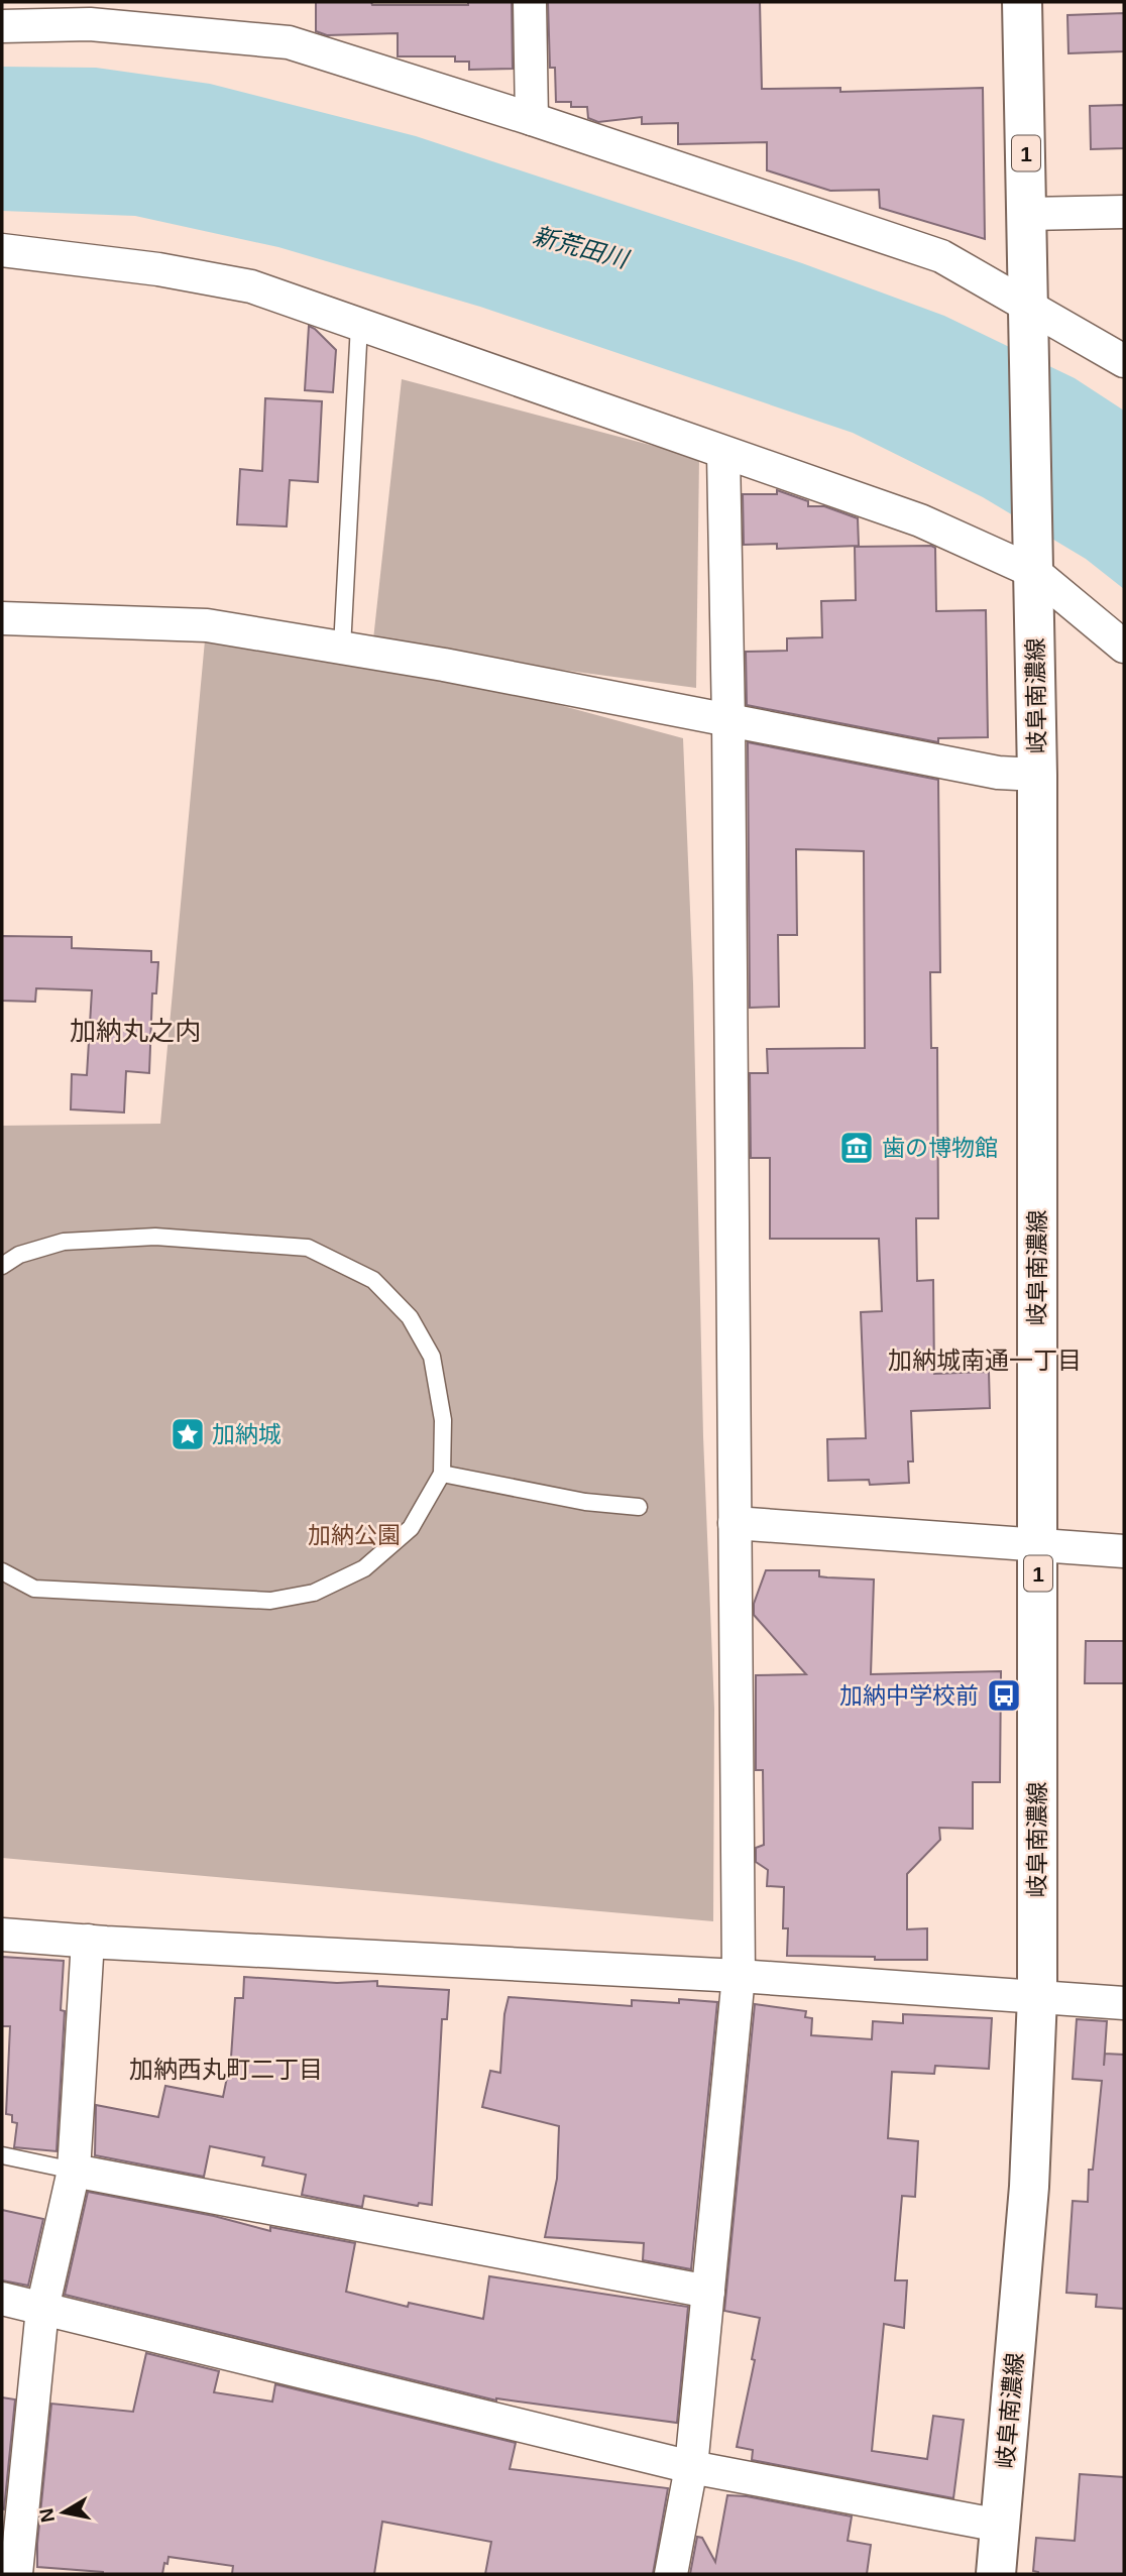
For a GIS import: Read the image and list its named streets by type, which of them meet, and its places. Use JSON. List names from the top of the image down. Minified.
{"streets":{"main road":["1","岐阜南濃線"]},"districts":["加納丸之内","加納城南通一丁目","加納西丸町二丁目"],"water":["新荒田川"],"parks":["加納公園"],"places":{"museum":["歯の博物館"],"place":["加納城"],"bus stop":["加納中学校前"]},"north":"left"}
